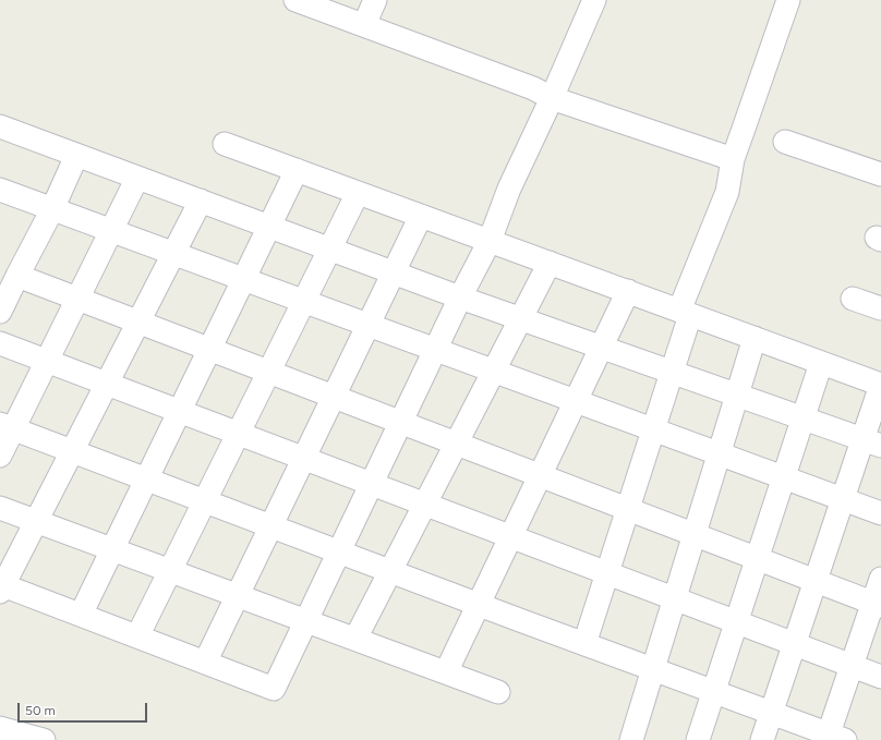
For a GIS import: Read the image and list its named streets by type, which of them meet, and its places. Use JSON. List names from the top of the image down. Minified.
{"scale_bar":"50 m"}
